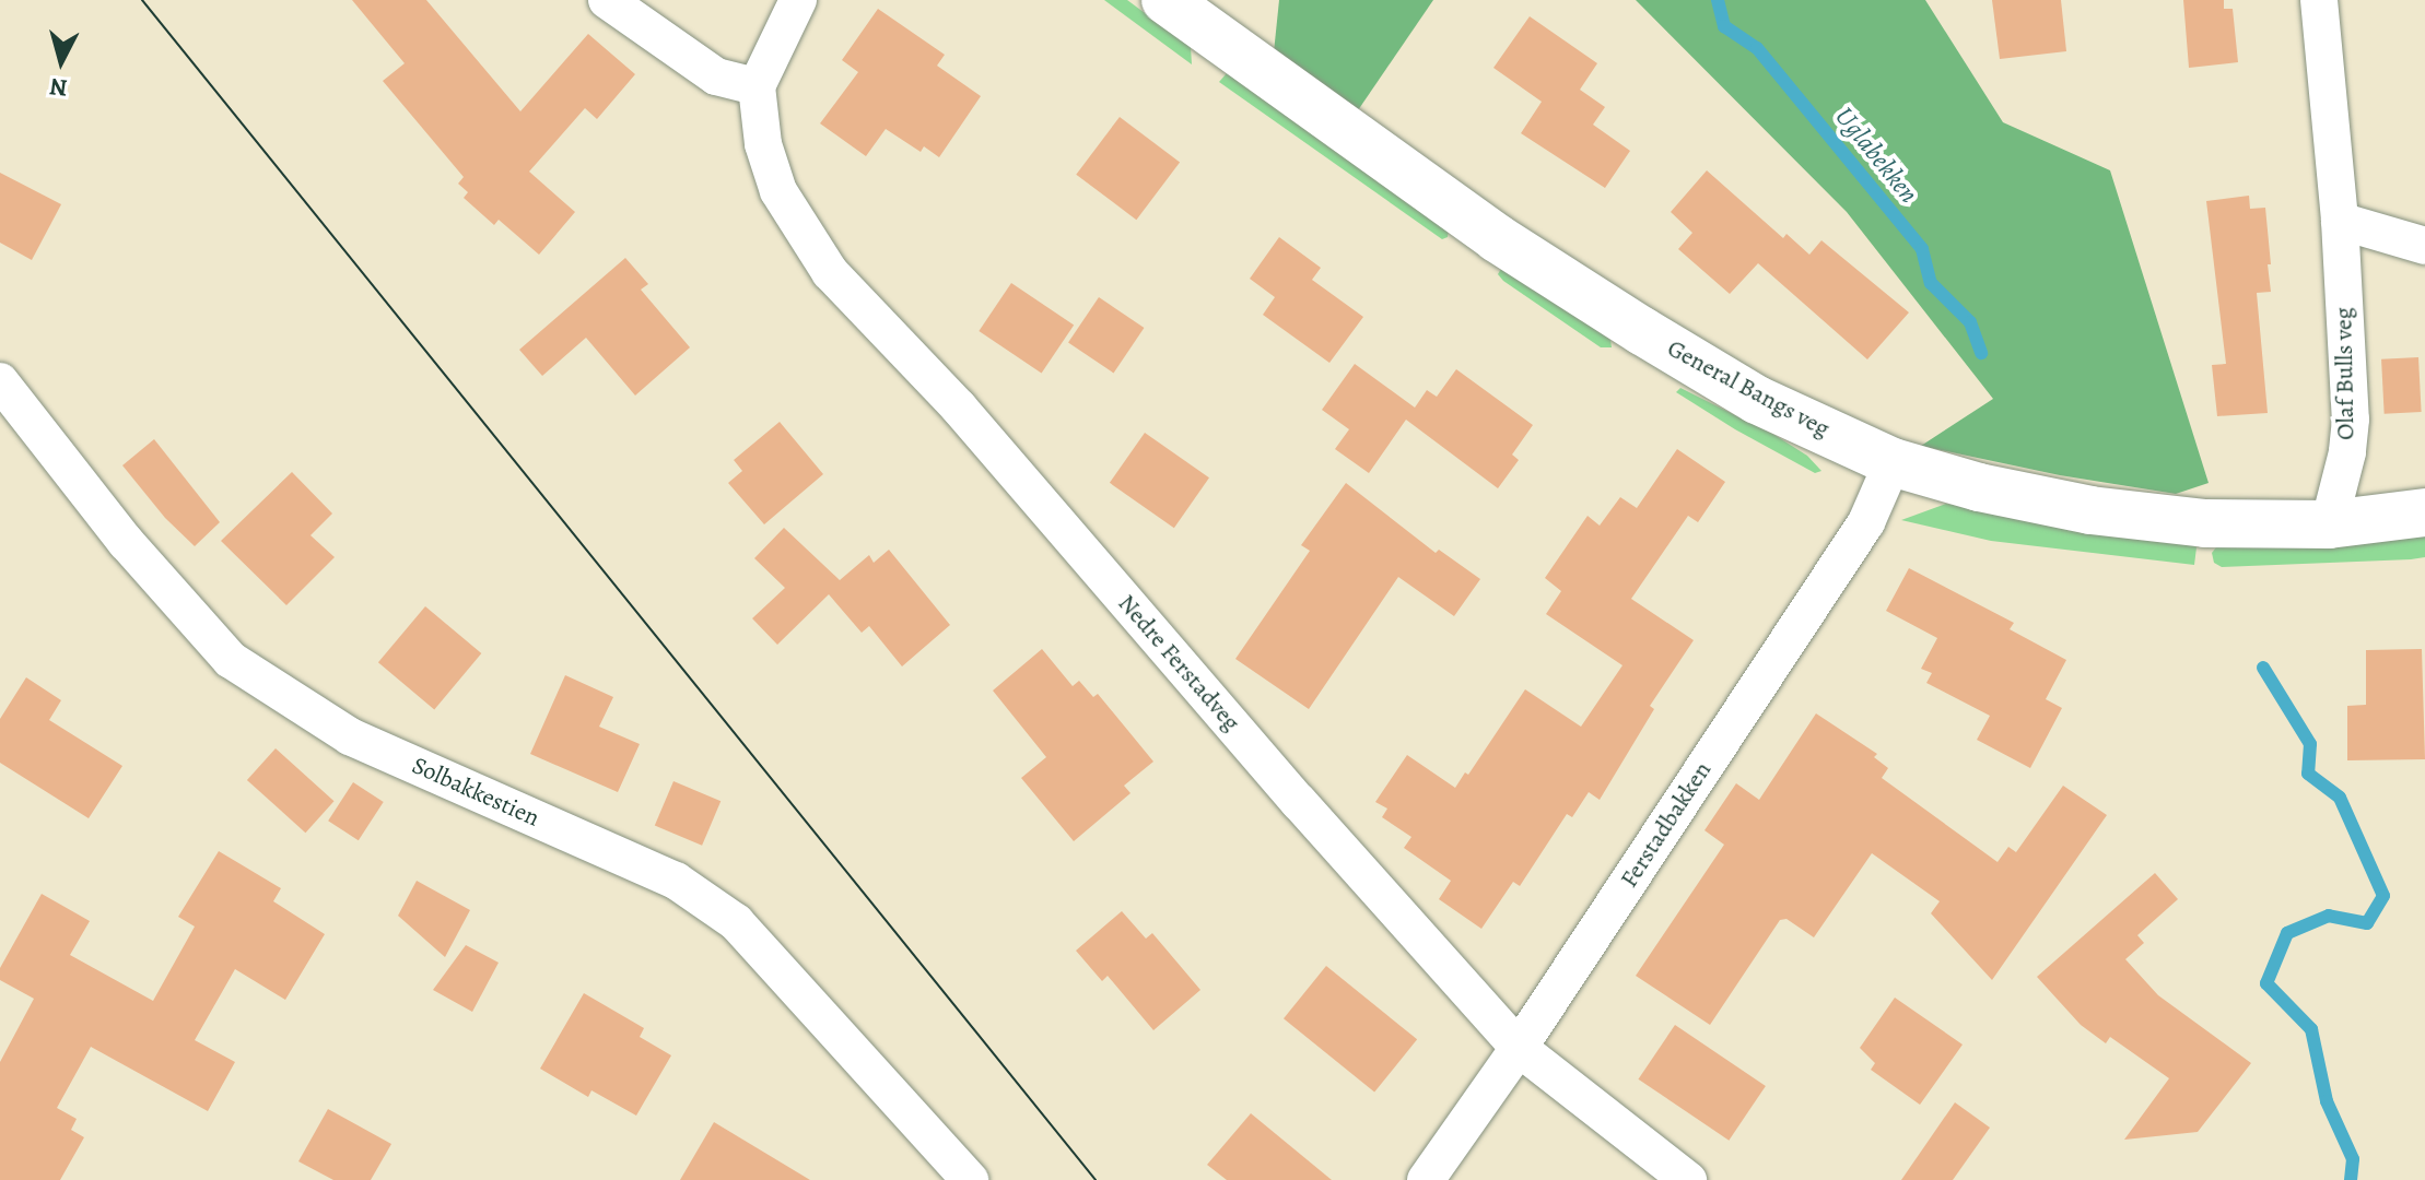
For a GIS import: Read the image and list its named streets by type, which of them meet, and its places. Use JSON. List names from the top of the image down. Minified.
{"streets":{"street":["Olaf Bulls veg","General Bangs veg","Nedre Ferstadveg","Solbakkestien","Ferstadbakken"]},"crossings":[["Olaf Bulls veg","General Bangs veg"],["General Bangs veg","Ferstadbakken"],["Nedre Ferstadveg","Ferstadbakken"]],"water":["Uglabekken"],"north":"bottom"}
